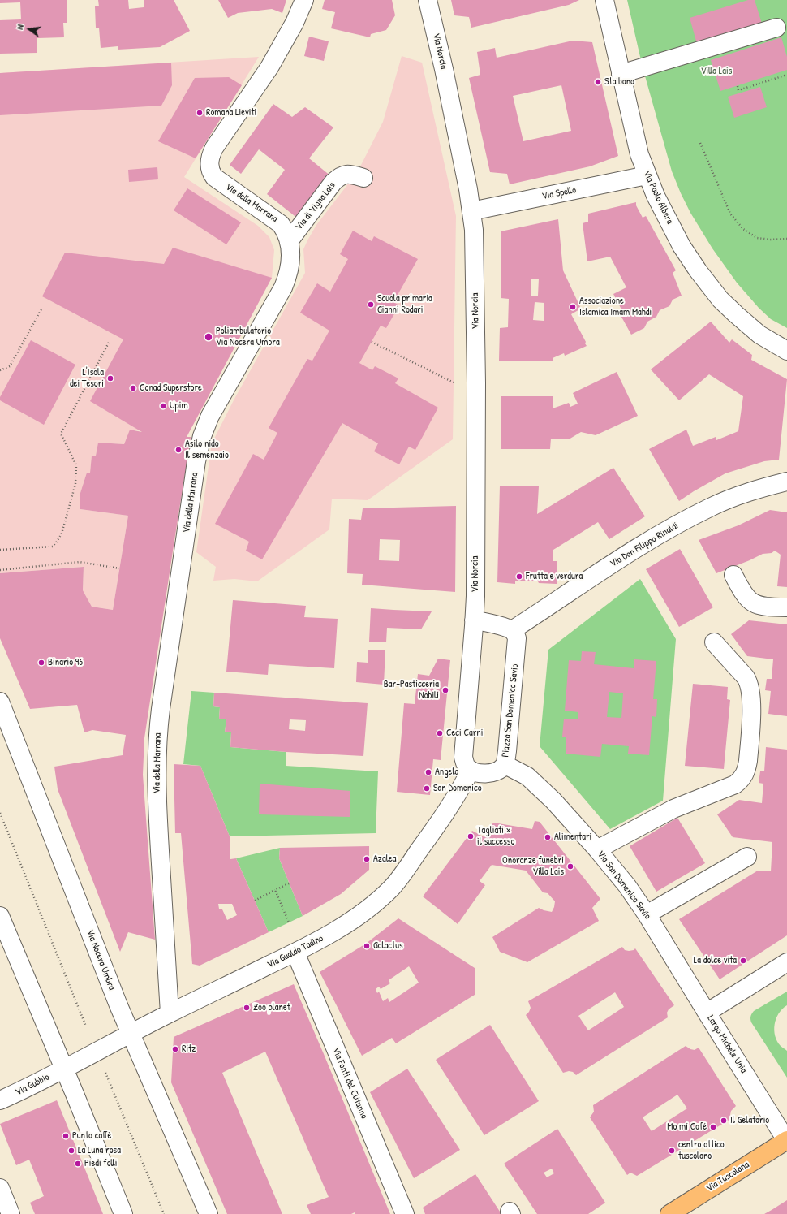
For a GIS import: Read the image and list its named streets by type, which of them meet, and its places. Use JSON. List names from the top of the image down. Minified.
{"streets":{"main road":["Via Tuscolana"],"street":["Via Norcia","Via Spello","Via Paolo Albera","Via della Marrana","Via di Vigna Lais","Via Don Filippo Rinaldi","Piazza San Domenico Savio","Via San Domenico Savio","Via Gualdo Tadino","Via Nocera Umbra","Largo Michele Unia","Via Fonti del Clitunno","Via Gubbio"]},"crossings":[["Via Norcia","Via Spello"],["Via Spello","Via Paolo Albera"],["Via della Marrana","Via di Vigna Lais"],["Via della Marrana","Via Gualdo Tadino"],["Via Don Filippo Rinaldi","Piazza San Domenico Savio"],["Piazza San Domenico Savio","Via San Domenico Savio"],["Piazza San Domenico Savio","Via Gualdo Tadino"],["Via San Domenico Savio","Largo Michele Unia"],["Via Gualdo Tadino","Via Nocera Umbra"],["Via Gualdo Tadino","Via Fonti del Clitunno"],["Via Gualdo Tadino","Via Gubbio"],["Largo Michele Unia","Via Tuscolana"]],"parks":["Villa Lais"],"places":["Staibano","Romana Lieviti","Scuola primaria Gianni Rodari","Associazione Islamica Imam Mahdi","Poliambulatorio Via Nocera Umbra","L'Isola dei Tesori","Conad Superstore","Upim","Asilo nido Il semenzaio","Frutta e verdura","Binario 96","Bar-Pasticceria Nobili","Ceci Carni","Angela","San Domenico","Tagliati × il successo","Alimentari","Azalea","Onoranze funebri Villa Lais","Galactus","La dolce vita","Zoo planet","Ritz","Il Gelatario","Mo mí Café","Punto caffè","La Luna rosa","centro ottico tuscolano","Piedi folli"],"north":"left"}
